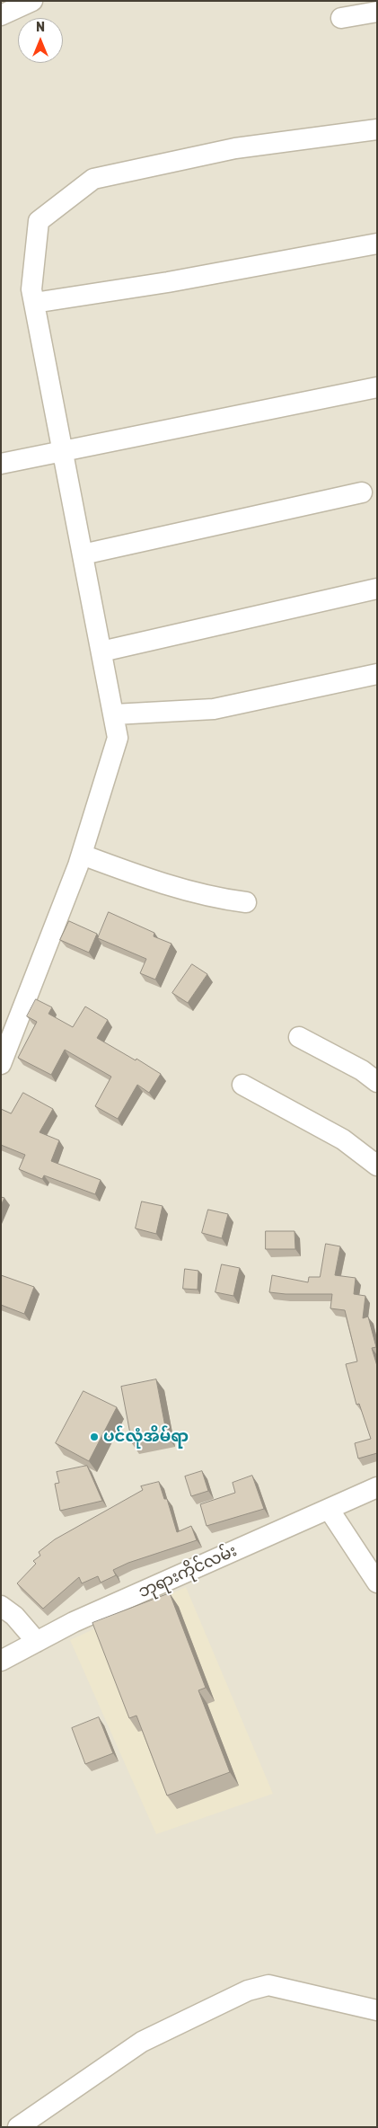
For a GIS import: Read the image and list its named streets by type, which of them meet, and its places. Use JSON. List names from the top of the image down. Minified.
{"streets":{"street":["ဘုရားကိုင်လမ်း"]},"places":["ပင်လုံအိမ်ရာ"],"north":"top"}
